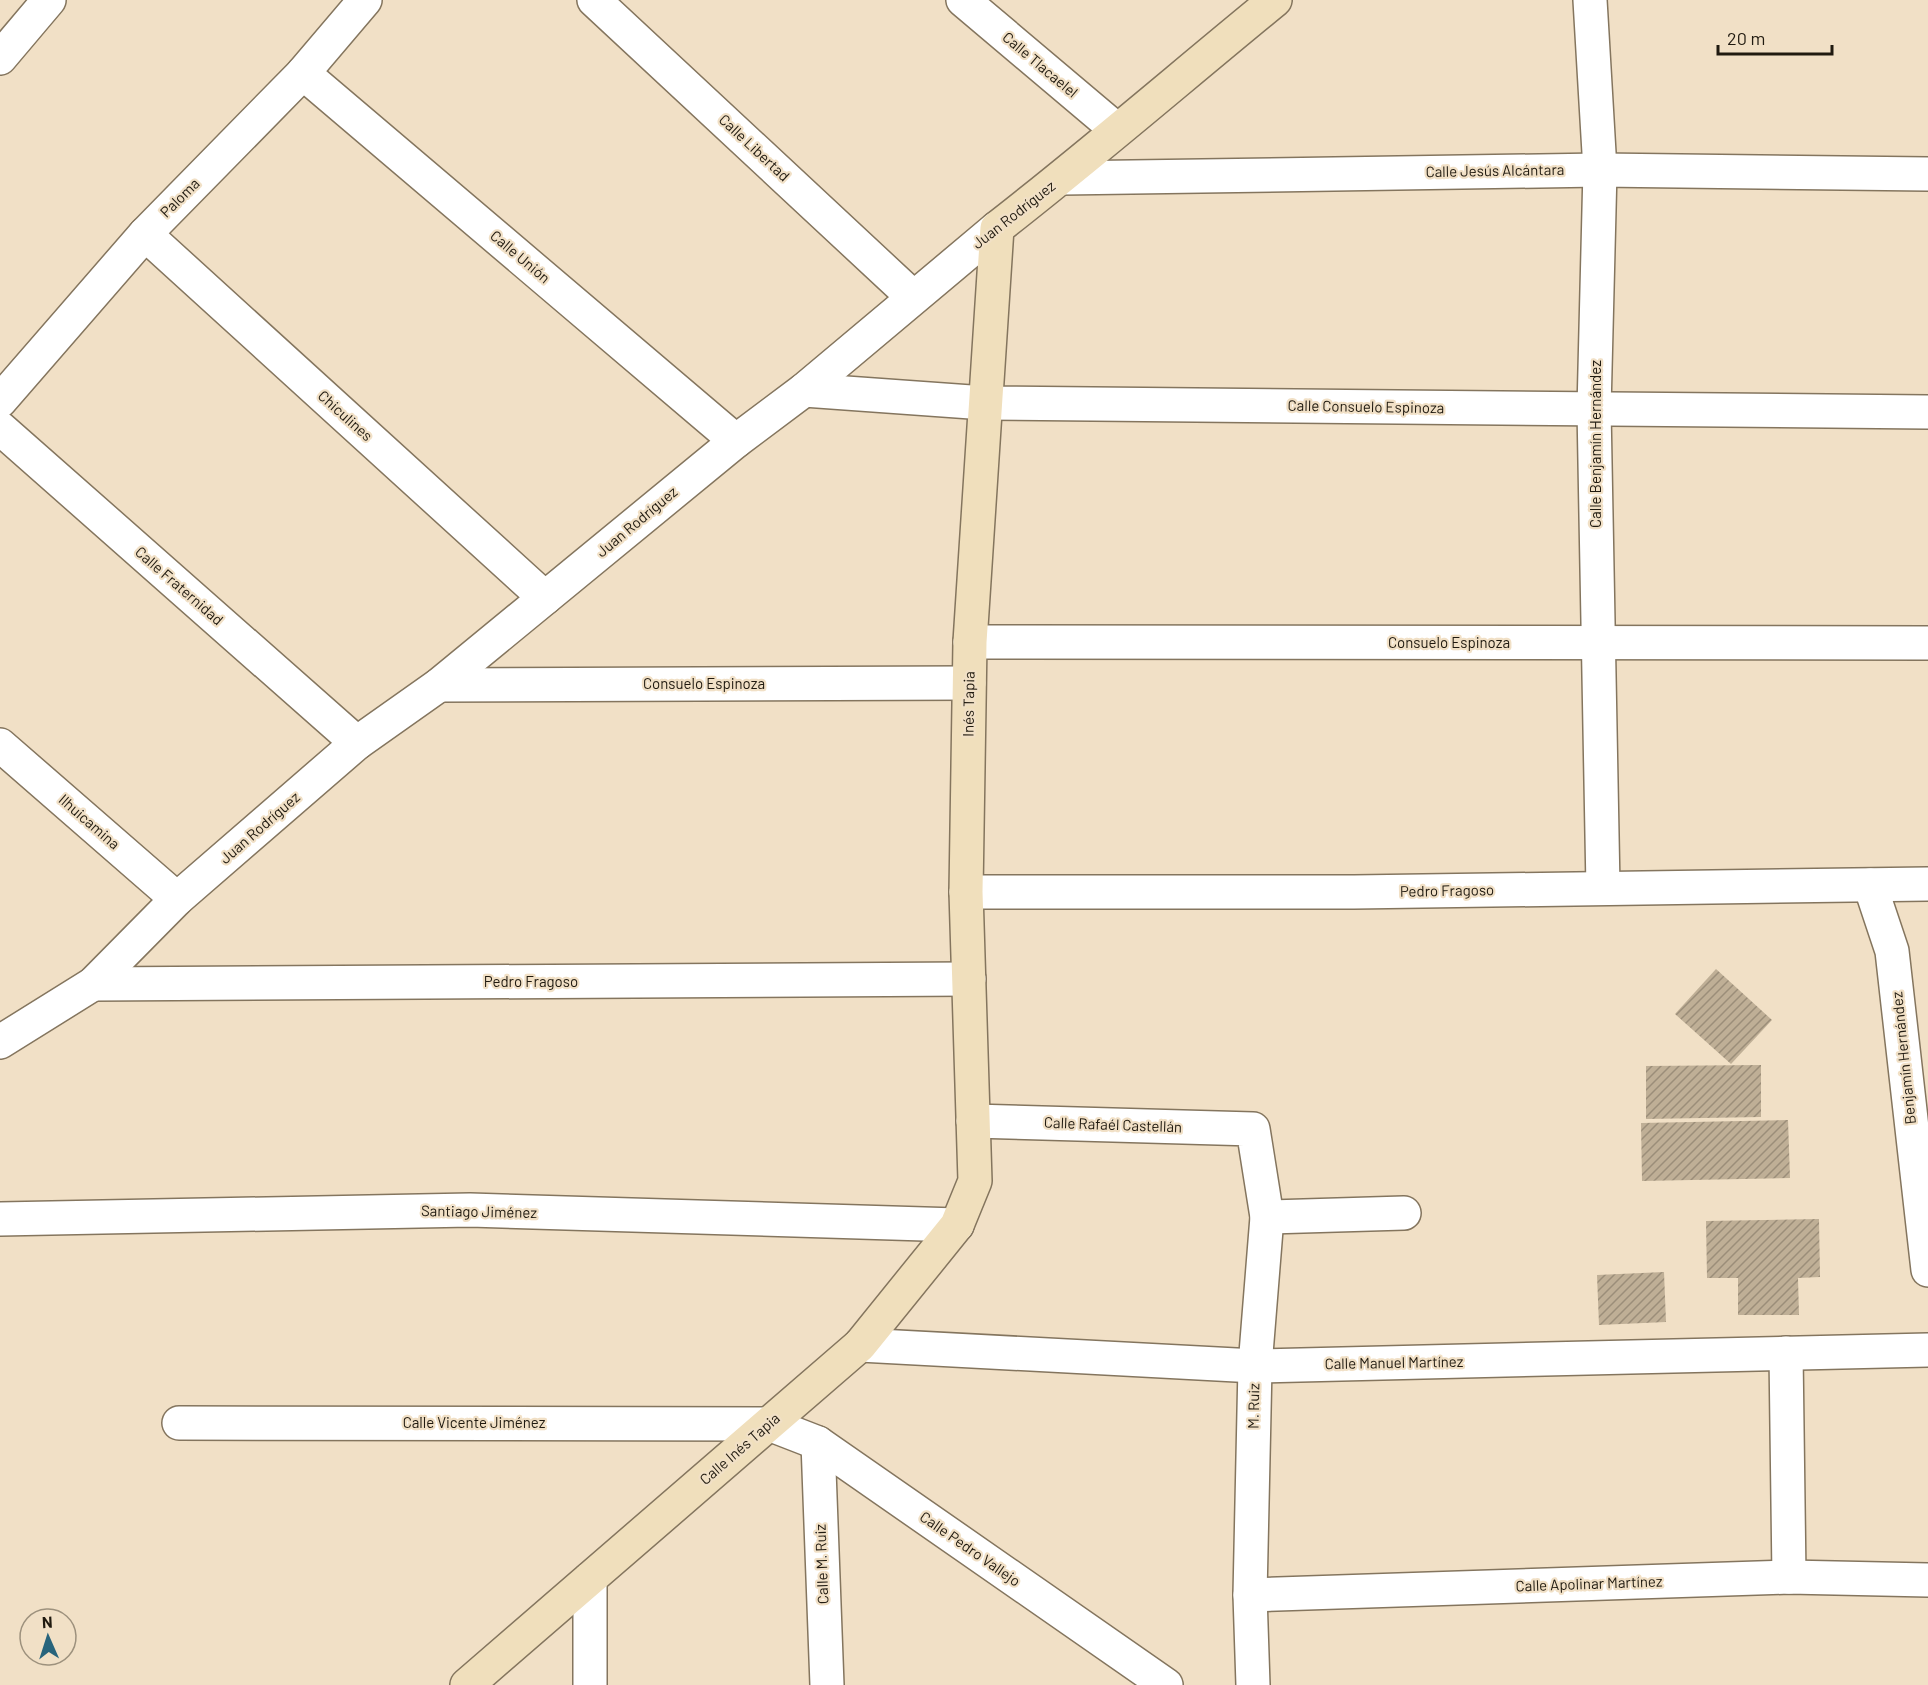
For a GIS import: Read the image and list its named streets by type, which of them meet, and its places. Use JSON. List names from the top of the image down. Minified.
{"streets":{"main road":["Juan Rodríguez","Inés Tapia","Calle Inés Tapia"],"street":["Calle Tlacaelel","Calle Libertad","Calle Jesús Alcántara","Paloma","Calle Unión","Calle Consuelo Espinoza","Chiculines","Calle Benjamín Hernández","Calle Fraternidad","Consuelo Espinoza","Ilhuicamina","Pedro Fragoso","Benjamín Hernández","Calle Rafaél Castellán","Santiago Jiménez","Calle Manuel Martínez","M. Ruiz","Calle Vicente Jiménez","Calle Pedro Vallejo","Calle M. Ruiz","Calle Apolinar Martínez"]},"crossings":[["Calle Tlacaelel","Juan Rodríguez"],["Calle Libertad","Juan Rodríguez"],["Calle Jesús Alcántara","Juan Rodríguez"],["Calle Jesús Alcántara","Calle Benjamín Hernández"],["Paloma","Calle Unión"],["Paloma","Chiculines"],["Juan Rodríguez","Calle Unión"],["Juan Rodríguez","Calle Consuelo Espinoza"],["Juan Rodríguez","Chiculines"],["Juan Rodríguez","Calle Fraternidad"],["Juan Rodríguez","Consuelo Espinoza"],["Juan Rodríguez","Inés Tapia"],["Juan Rodríguez","Ilhuicamina"],["Juan Rodríguez","Pedro Fragoso"],["Calle Consuelo Espinoza","Calle Benjamín Hernández"],["Calle Consuelo Espinoza","Inés Tapia"],["Calle Benjamín Hernández","Consuelo Espinoza"],["Calle Benjamín Hernández","Pedro Fragoso"],["Consuelo Espinoza","Inés Tapia"],["Inés Tapia","Pedro Fragoso"],["Inés Tapia","Calle Rafaél Castellán"],["Inés Tapia","Calle Inés Tapia"],["Pedro Fragoso","Benjamín Hernández"],["Calle Rafaél Castellán","M. Ruiz"],["Santiago Jiménez","Calle Inés Tapia"],["Calle Manuel Martínez","M. Ruiz"],["Calle Manuel Martínez","Calle Inés Tapia"],["M. Ruiz","Calle Apolinar Martínez"],["Calle Vicente Jiménez","Calle Inés Tapia"],["Calle Vicente Jiménez","Calle Pedro Vallejo"],["Calle Inés Tapia","Calle Pedro Vallejo"],["Calle Pedro Vallejo","Calle M. Ruiz"]],"scale_bar":"20 m","north":"top"}
